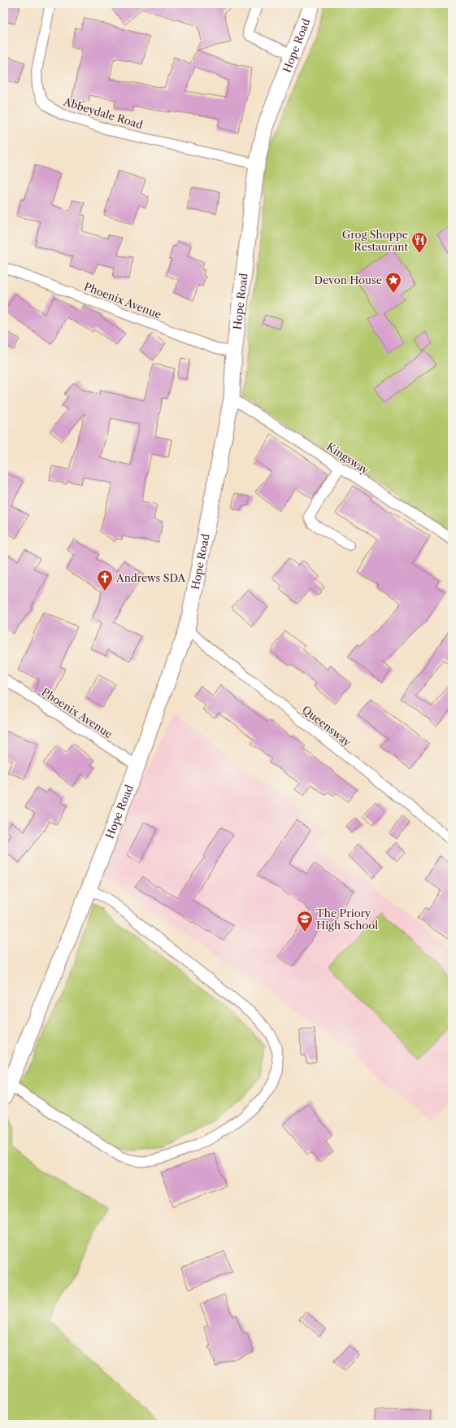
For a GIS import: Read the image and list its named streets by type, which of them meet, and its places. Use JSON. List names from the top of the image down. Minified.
{"streets":{"main road":["Hope Road"],"street":["Abbeydale Road","Phoenix Avenue","Kingsway","Queensway"]},"crossings":[["Hope Road","Abbeydale Road"],["Hope Road","Phoenix Avenue"],["Hope Road","Kingsway"],["Hope Road","Queensway"]],"places":{"restaurant":["Grog Shoppe Restaurant"],"place":["Devon House"],"church":["Andrews SDA"],"school or university":["The Priory High School"]}}
